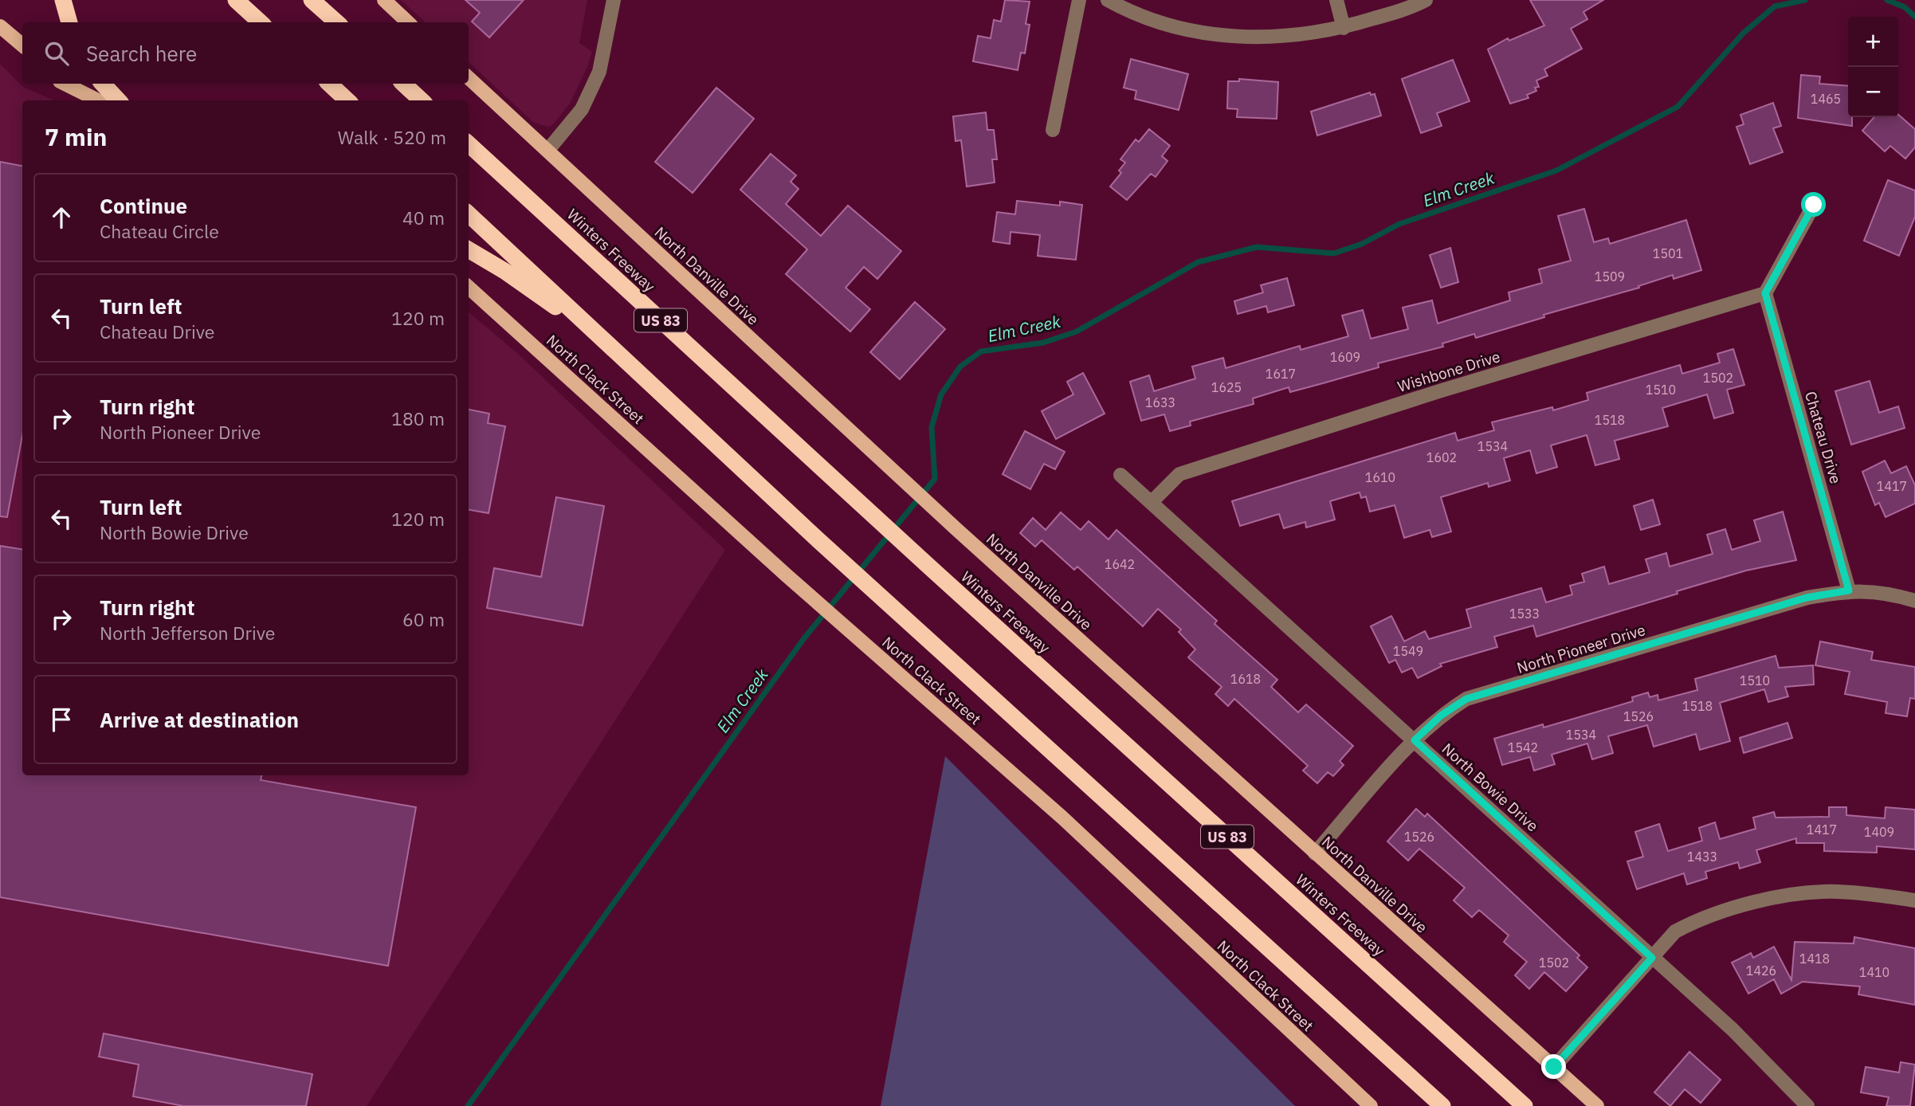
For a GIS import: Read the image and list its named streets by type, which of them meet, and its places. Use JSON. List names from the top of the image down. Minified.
{"streets":{"highway":["Winters Freeway","US 83"],"main road":["North Danville Drive","North Clack Street"],"street":["Wishbone Drive","Chateau Drive","North Pioneer Drive","North Bowie Drive"]},"crossings":[["North Danville Drive","North Pioneer Drive"],["Wishbone Drive","Chateau Drive"],["Wishbone Drive","North Bowie Drive"],["Chateau Drive","North Pioneer Drive"],["North Pioneer Drive","North Bowie Drive"]],"water":["Elm Creek"],"house_numbers":["1465","1501","1509","1609","1617","1502","1625","1510","1633","1518","1534","1602","1610","1417","1642","1533","1549","1618","1510","1518","1526","1534","1542","1417","1409","1526","1433","1418","1502","1426","1410"],"page":{"map_buttons":["+","−"],"search":"Search here","heading":["7 min","Walk · 520 m"],"list":[["Continue","Chateau Circle","40 m"],["Turn left","Chateau Drive","120 m"],["Turn right","North Pioneer Drive","180 m"],["Turn left","North Bowie Drive","120 m"],["Turn right","North Jefferson Drive","60 m"],"Arrive at destination"]}}
